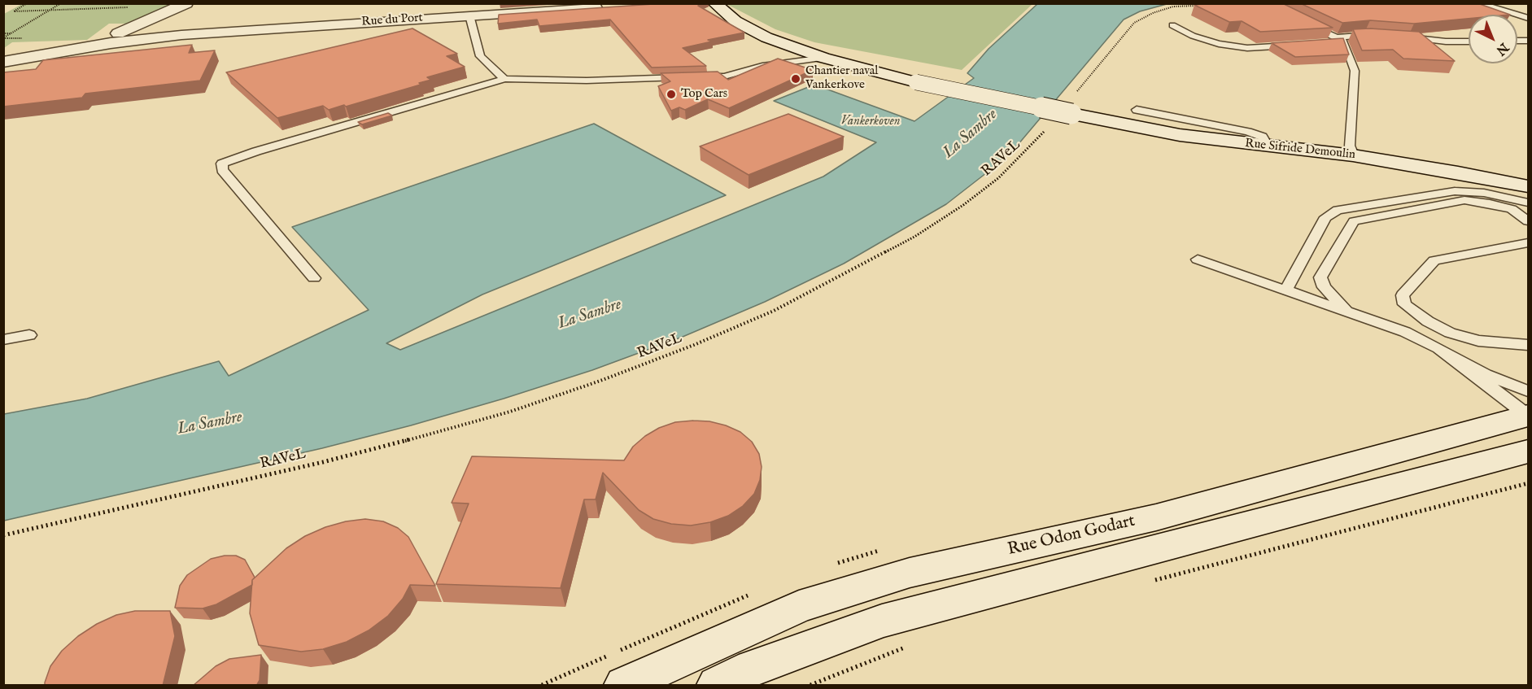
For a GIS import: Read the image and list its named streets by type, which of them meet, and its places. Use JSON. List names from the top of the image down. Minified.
{"streets":{"main road":["Rue du Port","Rue Sifride Demoulin","Rue Odon Godart"],"path":["RAVeL"]},"water":["Vankerkoven","La Sambre"],"places":["Chantier naval Vankerkove","Top Cars"],"north":"bottom right"}
